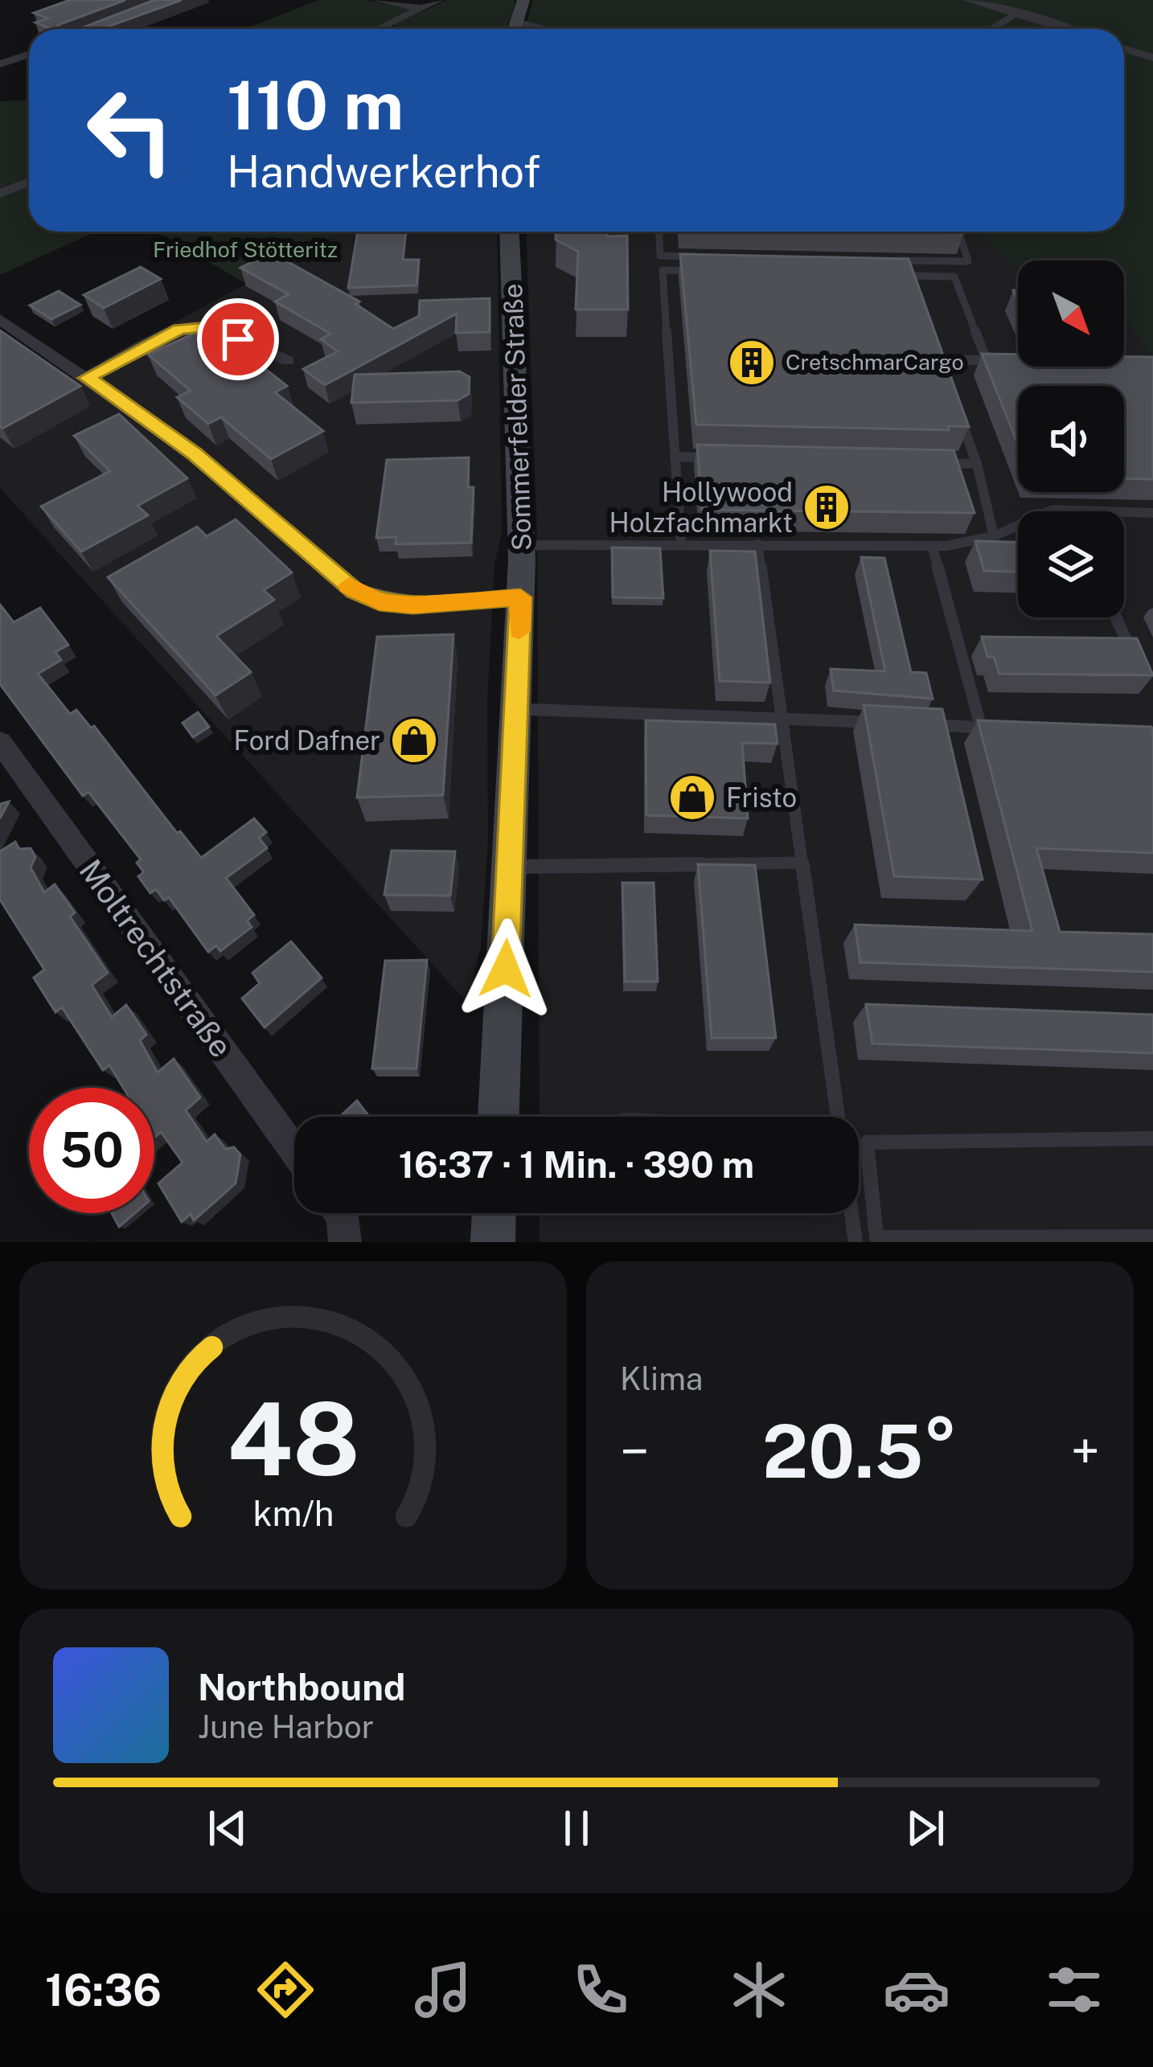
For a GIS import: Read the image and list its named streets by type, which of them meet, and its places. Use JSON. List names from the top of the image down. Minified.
{"streets":{"main road":["Sommerfelder Straße"],"street":["Moltrechtstraße"]},"parks":["Friedhof Stötteritz"],"places":{"building":["CretschmarCargo","Hollywood Holzfachmarkt"],"shop":["Ford Dafner","Fristo"]},"north":"bottom right","page":{"turn":["110 m","Handwerkerhof"],"limit":"50","trip":"16:37 · 1 Min. · 390 m","tile":"Klima","heat":["−","20.5°","+"],"song":["Northbound","June Harbor"],"tabs":"16:36","gauge":["48","km/h"]}}
